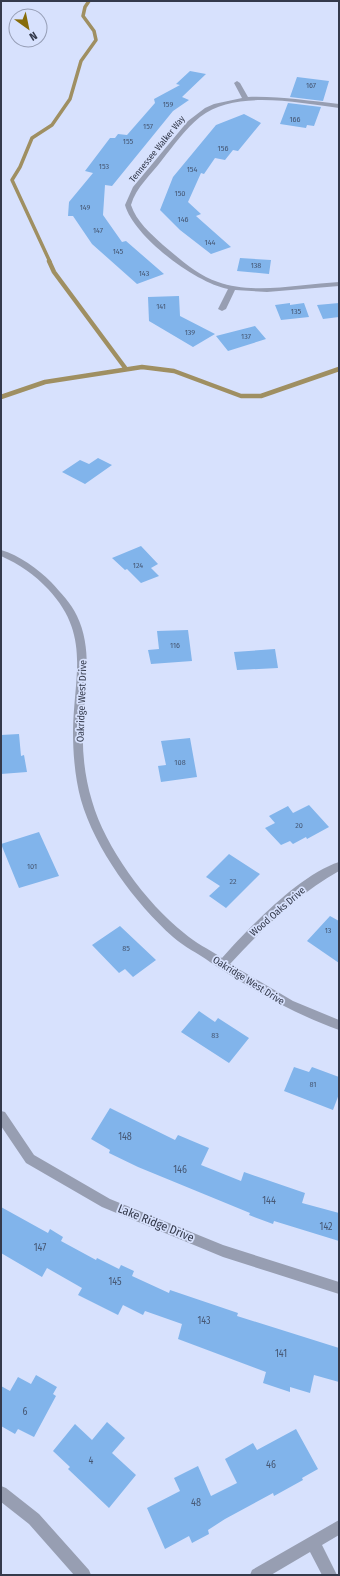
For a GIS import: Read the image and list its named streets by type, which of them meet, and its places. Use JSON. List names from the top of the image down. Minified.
{"streets":{"street":["Tennessee Walker Way","Oakridge West Drive","Wood Oaks Drive","Lake Ridge Drive"]},"crossings":[["Oakridge West Drive","Wood Oaks Drive"]],"house_numbers":["167","159","166","157","155","156","153","154","150","149","146","147","144","145","138","143","141","135","139","137","124","116","108","20","101","22","13","85","83","81","148","146","144","142","147","145","143","141","6","4","46","48"],"north":"bottom right"}
